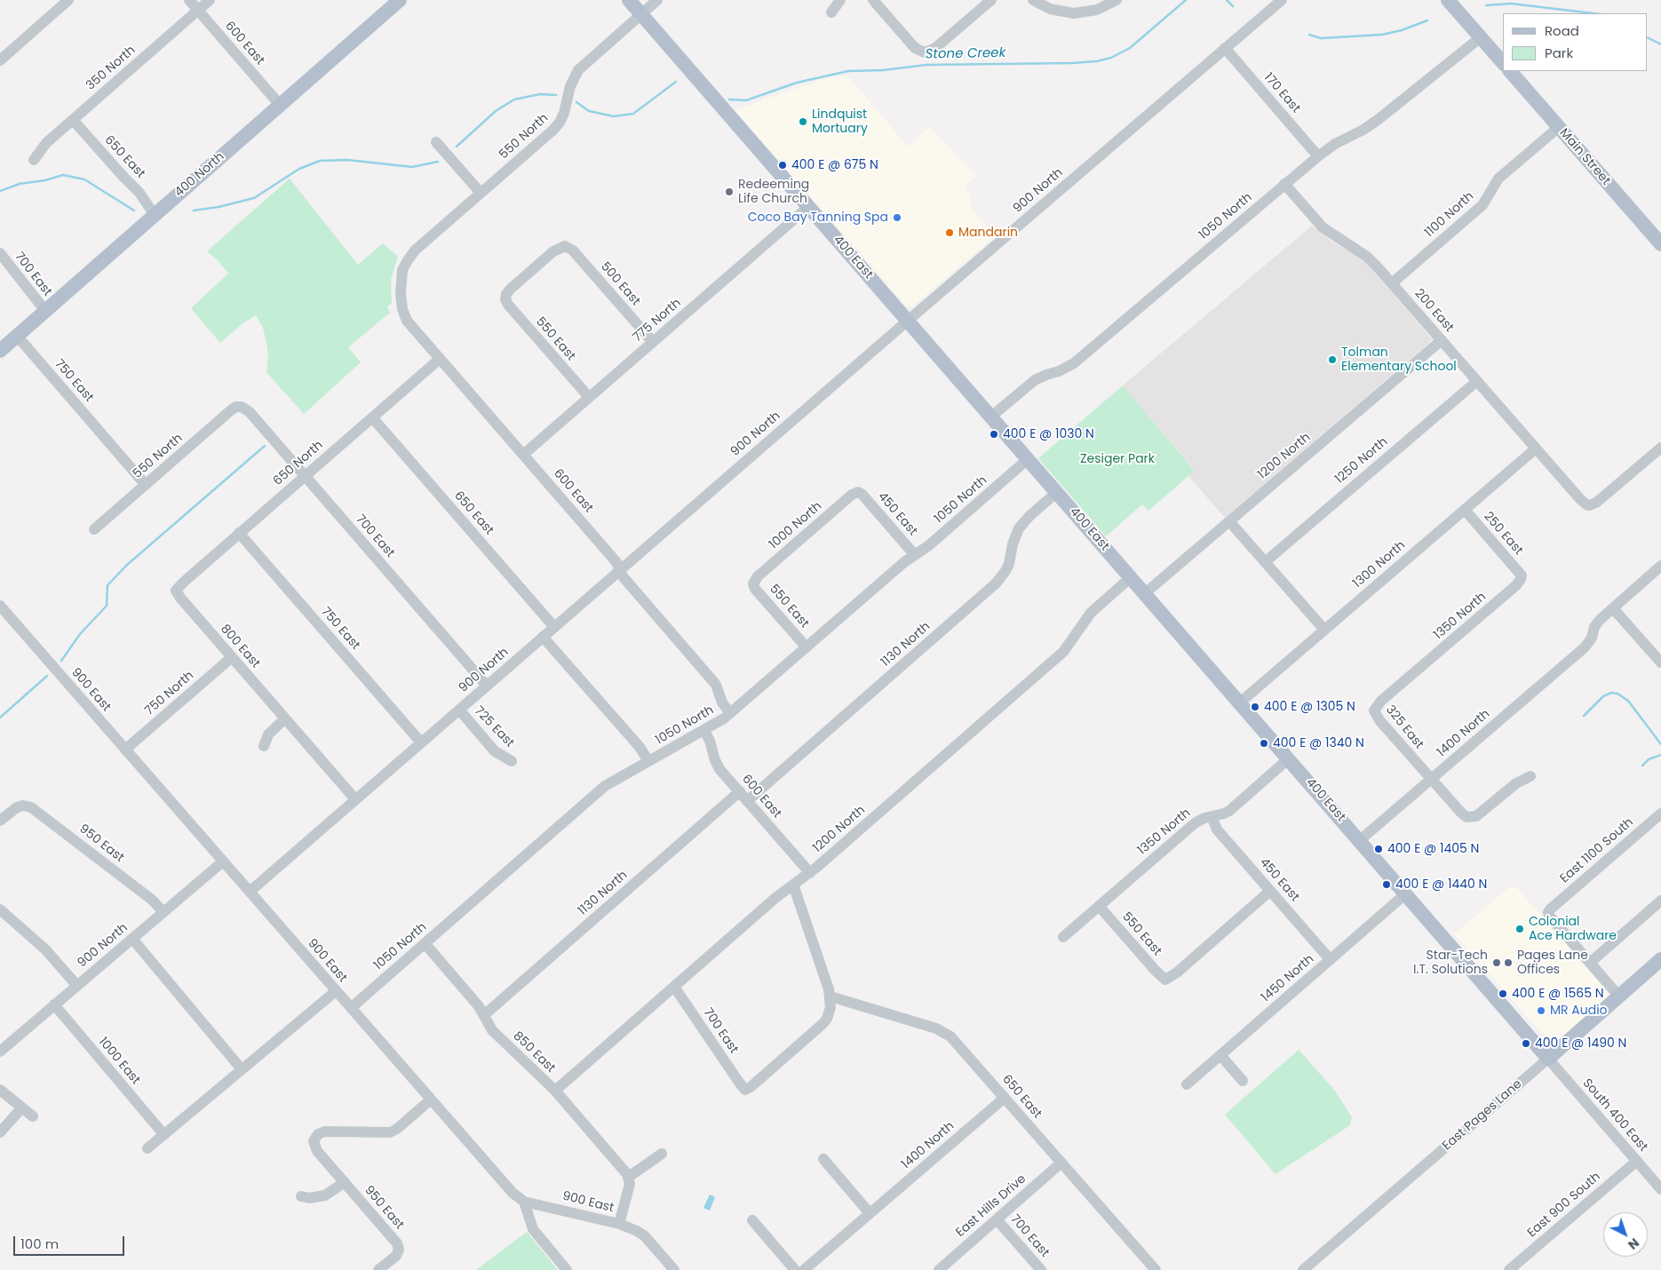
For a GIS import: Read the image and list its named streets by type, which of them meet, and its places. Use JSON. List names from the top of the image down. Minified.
{"streets":{"main road":["Main Street","400 North","400 East","East Pages Lane"],"street":["600 East","350 North","170 East","550 North","650 East","900 North","1100 North","1050 North","700 East","500 East","200 East","775 North","550 East","750 East","1200 North","1250 North","650 North","450 East","1000 North","250 East","1300 North","1350 North","1130 North","800 East","900 East","750 North","725 East","325 East","1400 North","950 East","East 1100 South","1450 North","850 East","1000 East","South 400 East","East 900 South","East Hills Drive"]},"crossings":[["600 East","350 North"],["600 East","550 North"],["600 East","400 North"],["600 East","900 North"],["600 East","1050 North"],["600 East","775 North"],["600 East","1200 North"],["600 East","650 North"],["600 East","1130 North"],["350 North","650 East"],["170 East","900 North"],["170 East","1050 North"],["550 North","400 East"],["550 North","700 East"],["550 North","750 East"],["650 East","400 North"],["650 East","900 North"],["650 East","700 East"],["650 East","650 North"],["650 East","1400 North"],["650 East","East Hills Drive"],["Main Street","1100 North"],["400 North","700 East"],["400 North","750 East"],["900 North","400 East"],["900 North","700 East"],["900 North","750 East"],["900 North","800 East"],["900 North","900 East"],["900 North","725 East"],["900 North","950 East"],["900 North","1000 East"],["1100 North","200 East"],["1050 North","400 East"],["1050 North","200 East"],["1050 North","550 East"],["1050 North","450 East"],["1050 North","900 East"],["1050 North","850 East"],["400 East","775 North"],["400 East","1200 North"],["400 East","1300 North"],["400 East","1350 North"],["400 East","1130 North"],["400 East","1400 North"],["400 East","1450 North"],["400 East","East Pages Lane"],["400 East","South 400 East"],["700 East","1200 North"],["700 East","650 North"],["700 East","East Hills Drive"],["500 East","775 North"],["500 East","550 East"],["200 East","1200 North"],["200 East","1250 North"],["200 East","1300 North"],["775 North","550 East"],["550 East","450 East"],["550 East","1000 North"],["550 East","1350 North"],["750 East","650 North"],["1200 North","850 East"],["650 North","800 East"],["450 East","1000 North"],["450 East","1350 North"],["450 East","1450 North"],["250 East","1300 North"],["250 East","1350 North"],["1350 North","325 East"],["1130 North","850 East"],["800 East","750 North"],["900 East","750 North"],["900 East","950 East"],["325 East","1400 North"],["East Pages Lane","South 400 East"],["South 400 East","East 900 South"]],"water":["Stone Creek"],"parks":["Zesiger Park"],"places":["Lindquist Mortuary","400 E @ 675 N","Redeeming Life Church","Coco Bay Tanning Spa","Mandarin","Tolman Elementary School","400 E @ 1030 N","400 E @ 1305 N","400 E @ 1340 N","400 E @ 1405 N","400 E @ 1440 N","Colonial Ace Hardware","Star-Tech I.T. Solutions","Pages Lane Offices","400 E @ 1565 N","MR Audio","400 E @ 1490 N"],"legend":["Road","Park"],"scale_bar":"100 m","north":"bottom right"}
